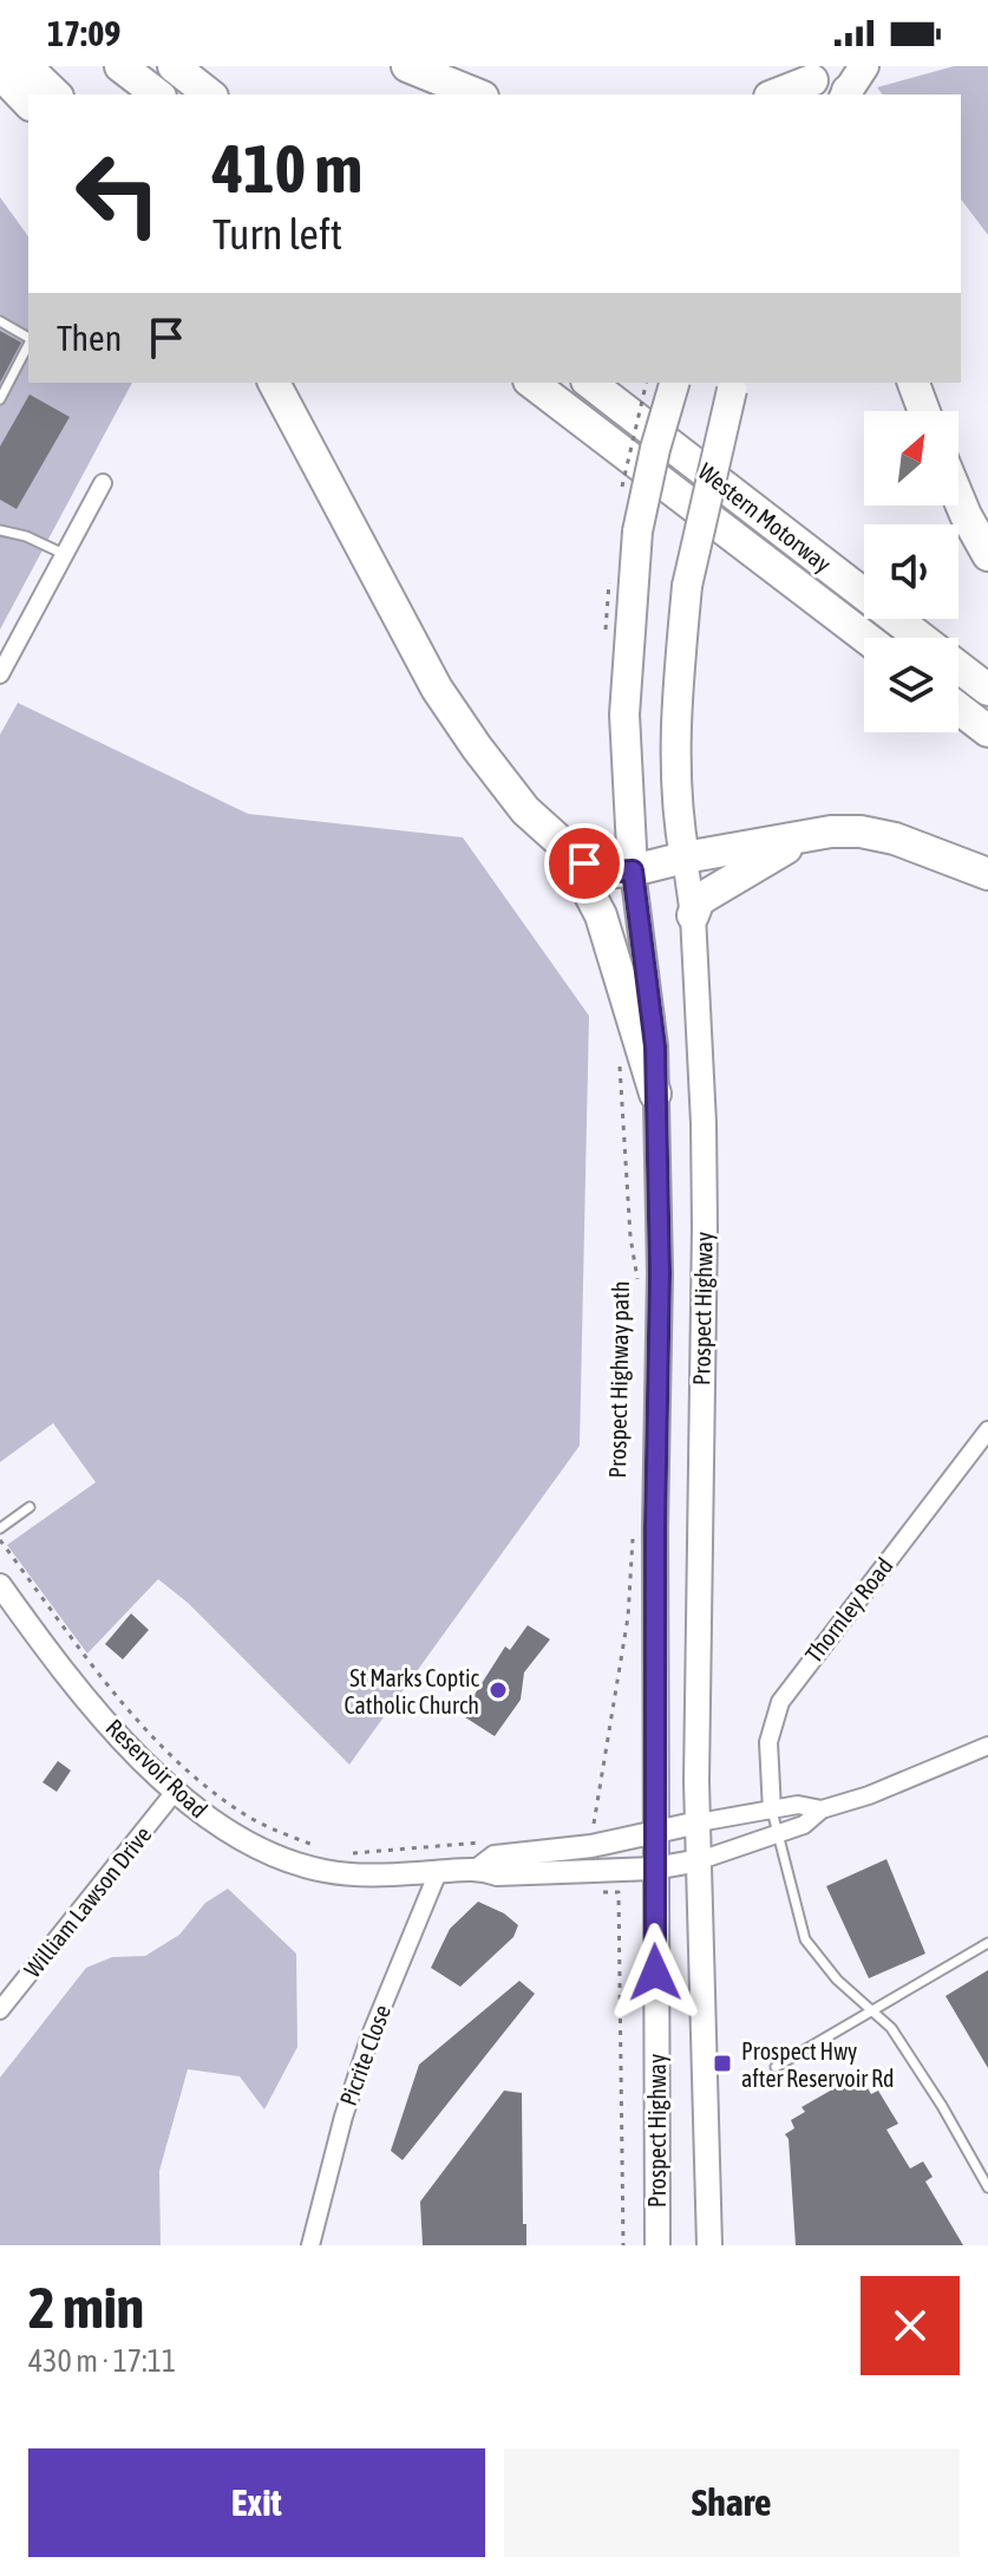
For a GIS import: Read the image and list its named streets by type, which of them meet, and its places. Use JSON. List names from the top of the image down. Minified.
{"streets":{"highway":["Western Motorway"],"main road":["Prospect Highway"],"street":["Thornley Road","Reservoir Road","William Lawson Drive","Picrite Close"],"path":["Prospect Highway path"]},"crossings":[["Prospect Highway","Reservoir Road"],["Thornley Road","Reservoir Road"],["Reservoir Road","William Lawson Drive"],["Reservoir Road","Picrite Close"]],"places":{"other":["St Marks Coptic Catholic Church"],"transit":["Prospect Hwy after Reservoir Rd"]},"north":"top right","page":{"status":"17:09","turn":["410 m","Turn left"],"then":"Then","heading":["2 min","430 m · 17:11"],"buttons":["Exit","Share"]}}
